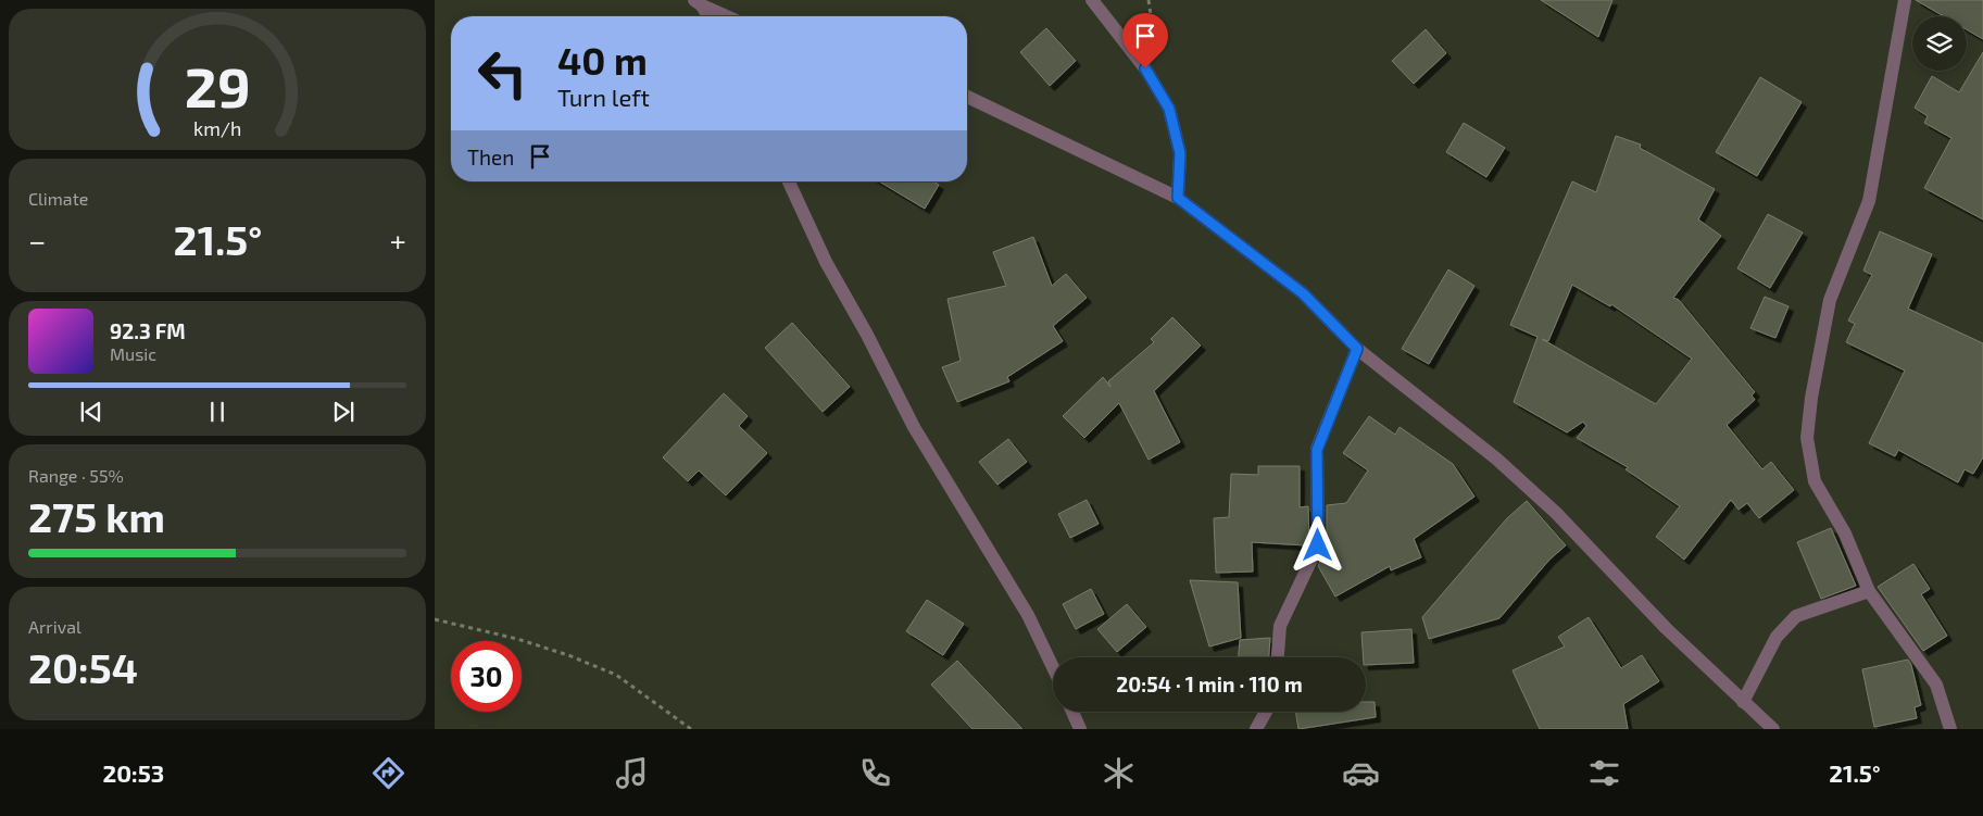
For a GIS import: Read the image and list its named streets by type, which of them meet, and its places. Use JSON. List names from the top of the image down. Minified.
{"page":{"turn":["40 m","Turn left"],"then":"Then","tile":["Climate",["Range · 55%","275 km"],["Arrival","20:54"]],"heat":["−","21.5°","+"],"song":["92.3 FM","Music"],"limit":"30","trip":"20:54 · 1 min · 110 m","tabs":["20:53","21.5°"],"gauge":["29","km/h"]}}
